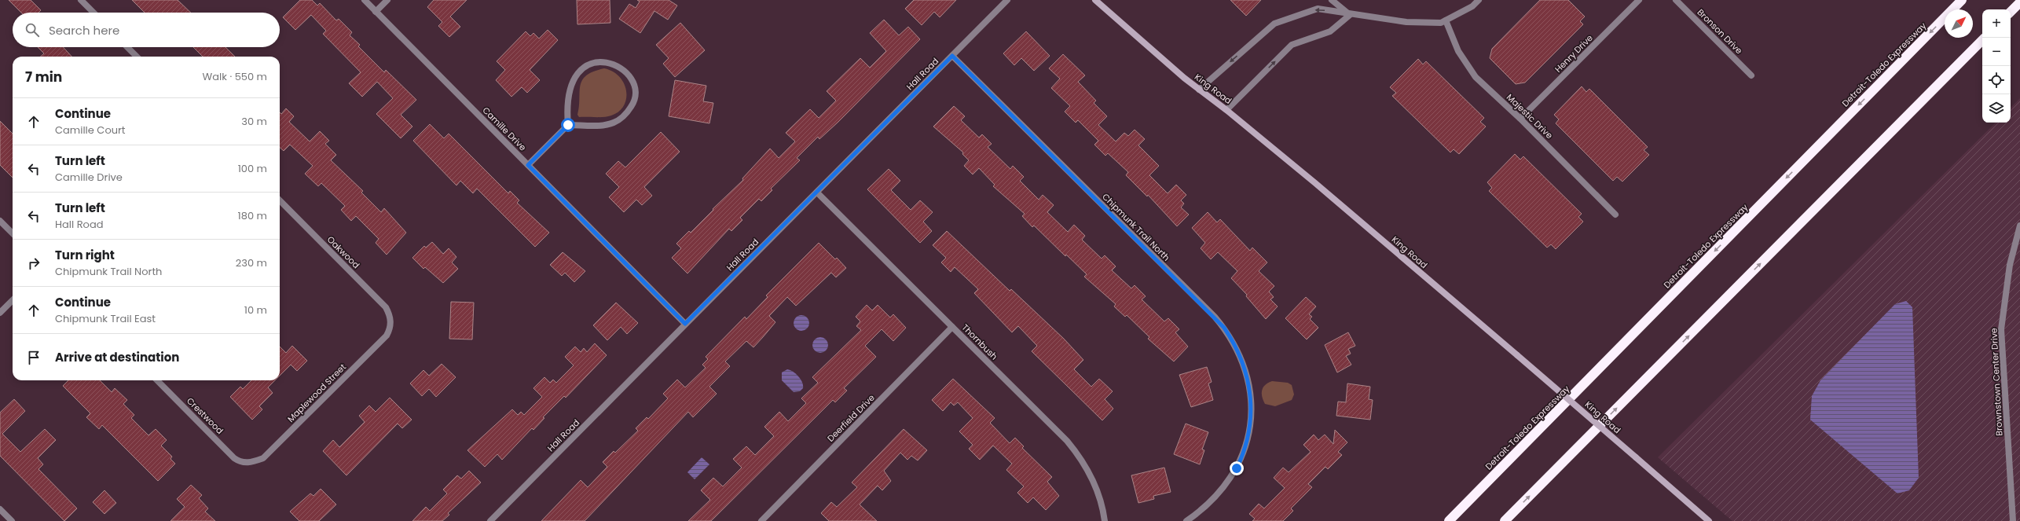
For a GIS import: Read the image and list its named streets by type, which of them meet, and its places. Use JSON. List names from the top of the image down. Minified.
{"streets":{"highway":["Detroit-Toledo Expressway"],"main road":["King Road"],"street":["Bronson Drive","Henry Drive","Hall Road","Majestic Drive","Camille Drive","Chipmunk Trail North","Oakwood","Thornbush","Brownstown Center Drive","Maplewood Street","Crestwood","Deerfield Drive"]},"crossings":[["Henry Drive","Majestic Drive"],["Hall Road","Camille Drive"],["Hall Road","Chipmunk Trail North"],["Hall Road","Thornbush"],["Oakwood","Maplewood Street"],["Thornbush","Deerfield Drive"],["Maplewood Street","Crestwood"]],"north":"top right","page":{"map_buttons":["+","−"],"search":"Search here","heading":["7 min","Walk · 550 m"],"list":[["Continue","Camille Court","30 m"],["Turn left","Camille Drive","100 m"],["Turn left","Hall Road","180 m"],["Turn right","Chipmunk Trail North","230 m"],["Continue","Chipmunk Trail East","10 m"],"Arrive at destination"]}}
